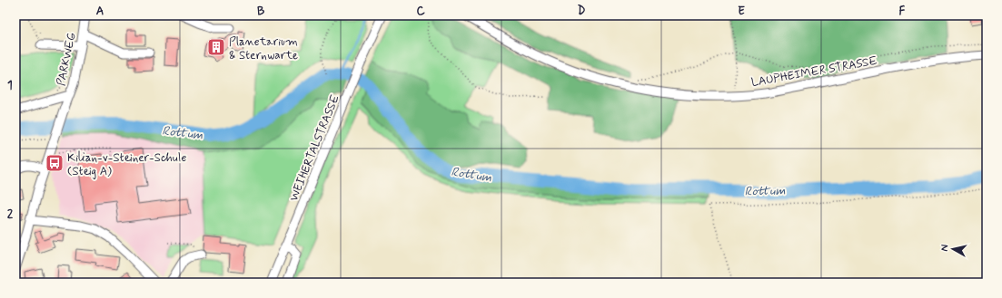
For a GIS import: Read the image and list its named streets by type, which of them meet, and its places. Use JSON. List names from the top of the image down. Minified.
{"streets":{"street":["PARKWEG","LAUPHEIMER STRASSE","WEIHERTALSTRASSE"]},"water":["Rottum"],"places":{"building":["Planetarium & Sternwarte"],"bus stop":["Kilian-v-Steiner-Schule (Steig A)"]},"north":"left","grid":{"columns":["A","B","C","D","E","F"],"rows":["1","2"]}}
